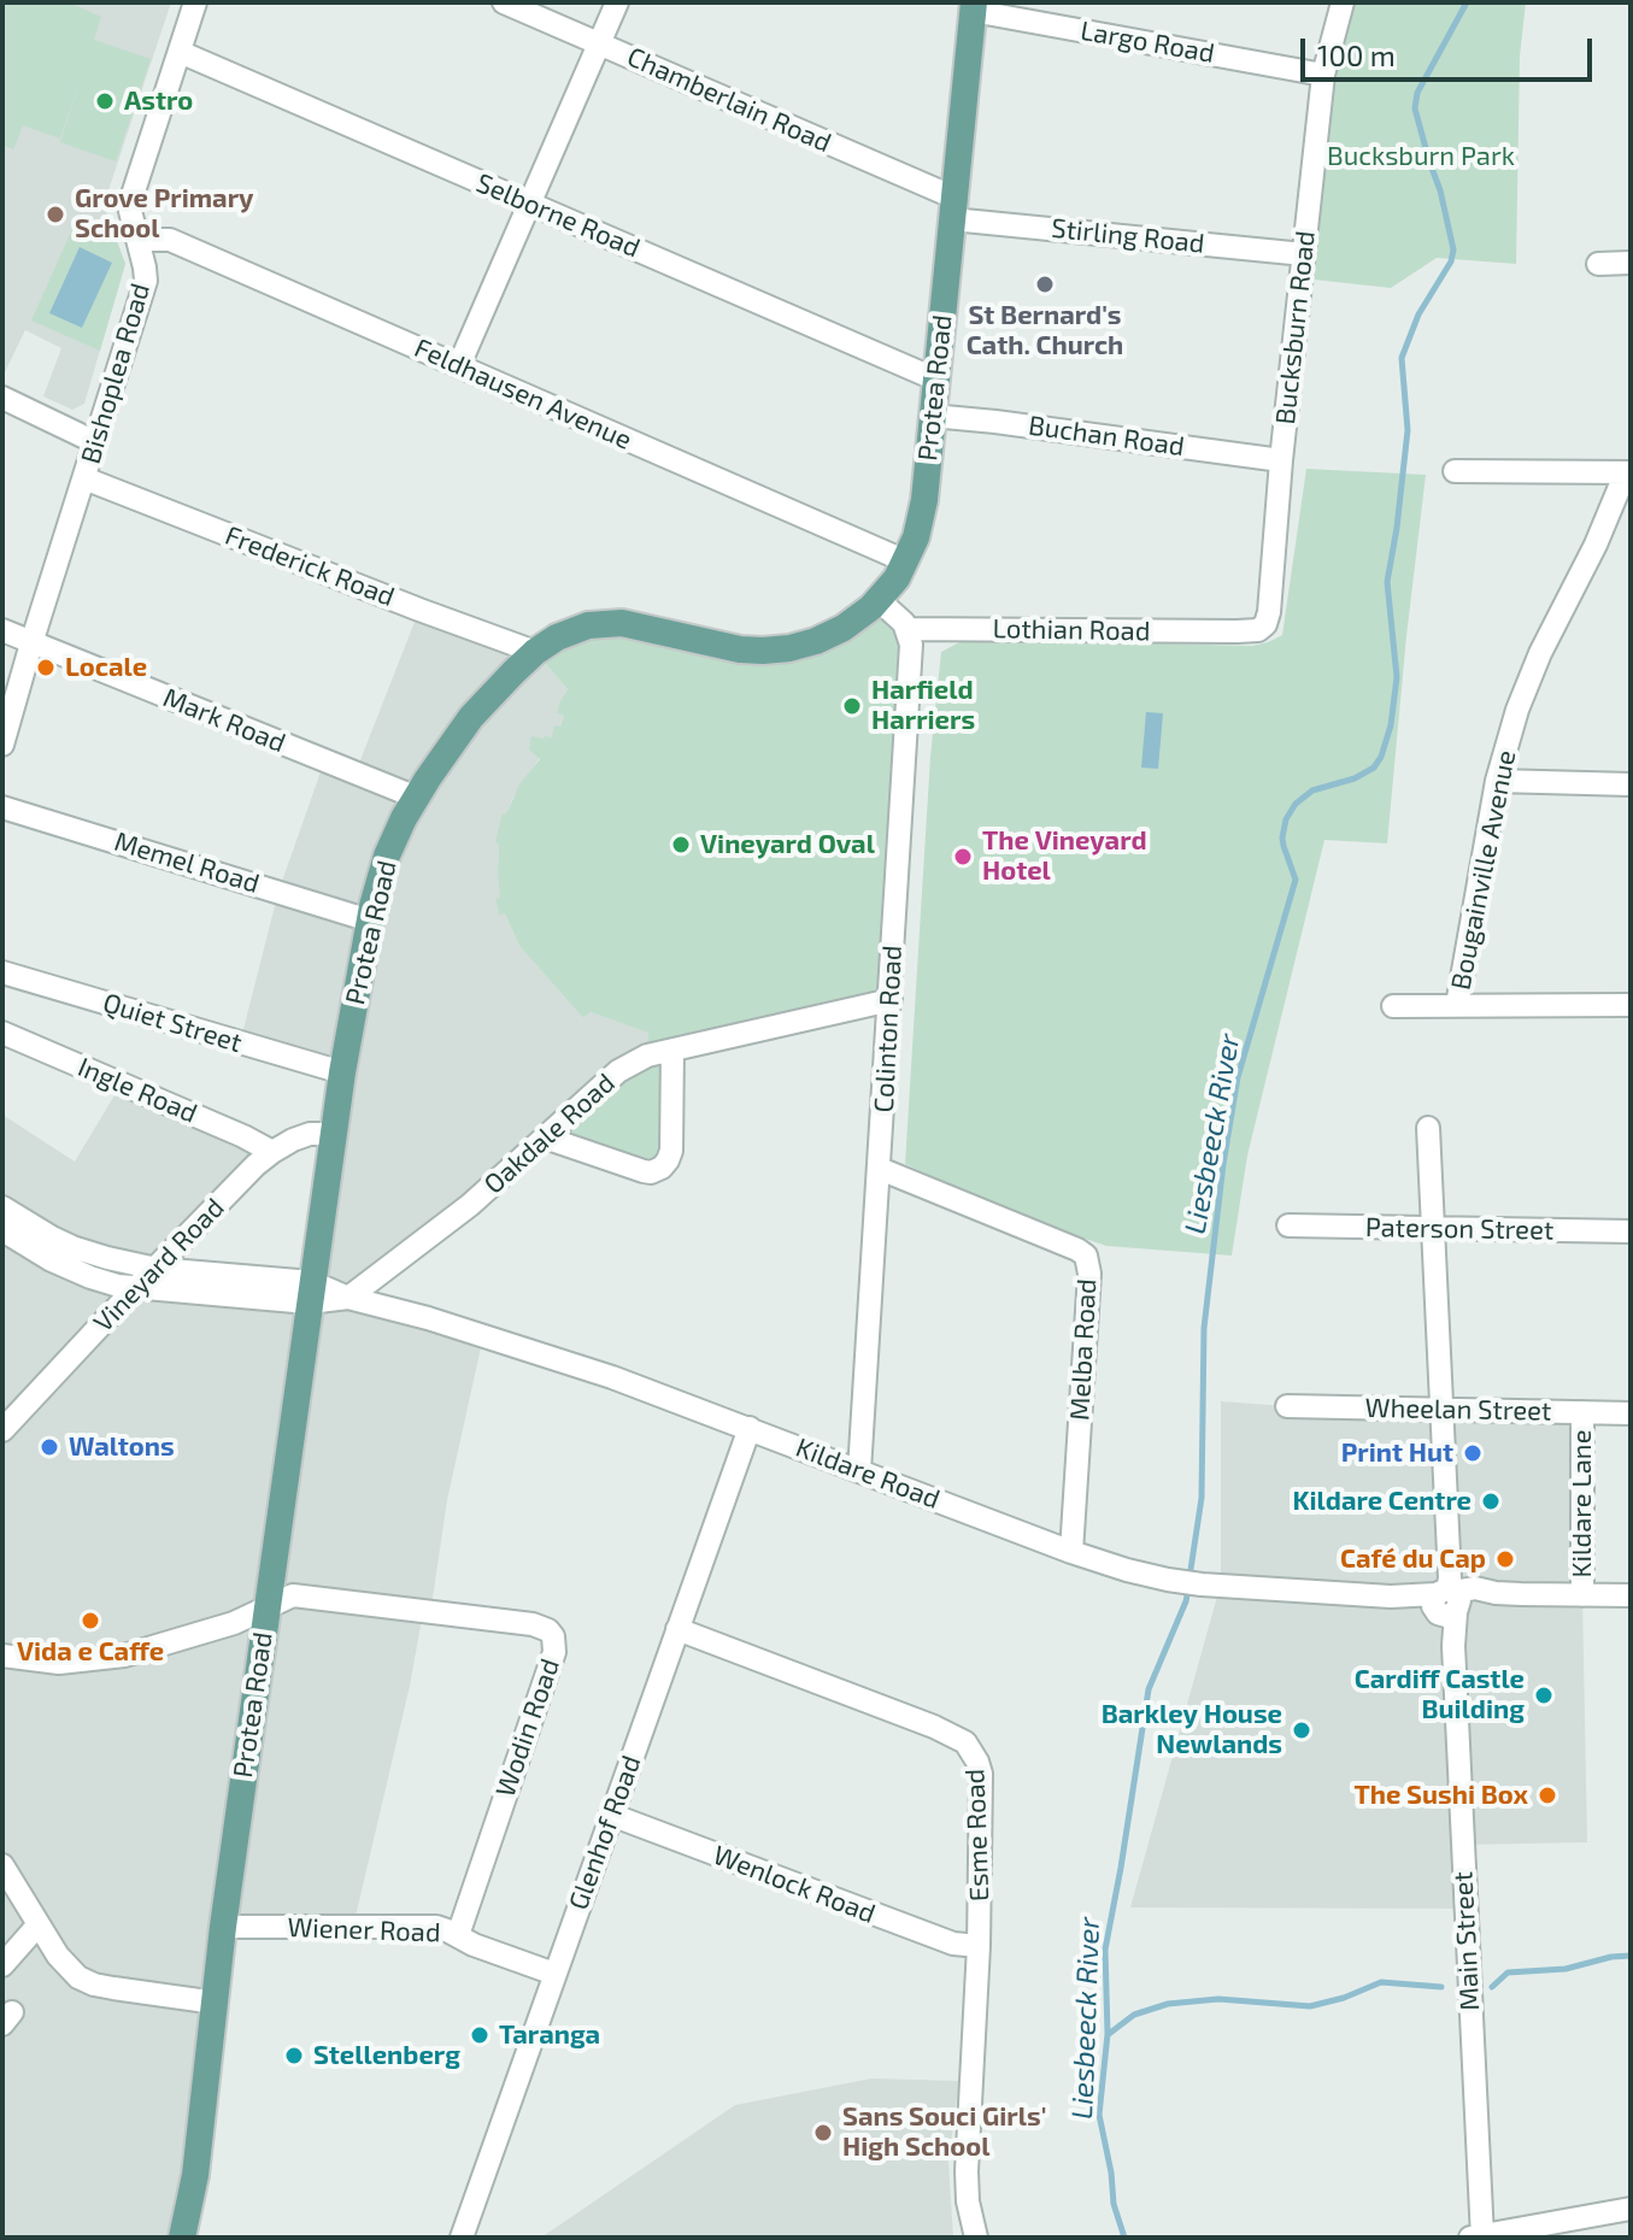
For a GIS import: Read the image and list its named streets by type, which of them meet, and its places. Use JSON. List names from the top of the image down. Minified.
{"streets":{"main road":["Protea Road"],"street":["Largo Road","Chamberlain Road","Selborne Road","Stirling Road","Bucksburn Road","Bishoplea Road","Feldhausen Avenue","Buchan Road","Frederick Road","Lothian Road","Mark Road","Memel Road","Bougainville Avenue","Quiet Street","Colinton Road","Ingle Road","Oakdale Road","Paterson Street","Vineyard Road","Melba Road","Wheelan Street","Kildare Road","Kildare Lane","Wodin Road","Glenhof Road","Esme Road","Wenlock Road","Wiener Road","Main Street"]},"crossings":[["Largo Road","Bucksburn Road"],["Largo Road","Protea Road"],["Chamberlain Road","Stirling Road"],["Chamberlain Road","Protea Road"],["Selborne Road","Bishoplea Road"],["Selborne Road","Protea Road"],["Stirling Road","Bucksburn Road"],["Stirling Road","Protea Road"],["Bucksburn Road","Buchan Road"],["Bucksburn Road","Lothian Road"],["Bishoplea Road","Feldhausen Avenue"],["Bishoplea Road","Frederick Road"],["Bishoplea Road","Mark Road"],["Protea Road","Feldhausen Avenue"],["Protea Road","Buchan Road"],["Protea Road","Frederick Road"],["Protea Road","Mark Road"],["Protea Road","Memel Road"],["Protea Road","Quiet Street"],["Protea Road","Vineyard Road"],["Protea Road","Wodin Road"],["Protea Road","Wiener Road"],["Lothian Road","Colinton Road"],["Colinton Road","Oakdale Road"],["Colinton Road","Melba Road"],["Colinton Road","Kildare Road"],["Ingle Road","Vineyard Road"],["Oakdale Road","Kildare Road"],["Paterson Street","Main Street"],["Melba Road","Kildare Road"],["Wheelan Street","Kildare Lane"],["Wheelan Street","Main Street"],["Kildare Road","Kildare Lane"],["Kildare Road","Glenhof Road"],["Kildare Road","Main Street"],["Wodin Road","Wiener Road"],["Glenhof Road","Esme Road"],["Glenhof Road","Wenlock Road"],["Glenhof Road","Wiener Road"],["Esme Road","Wenlock Road"]],"water":["Liesbeeck River"],"parks":["Bucksburn Park"],"places":["Astro","Grove Primary School","St Bernard's Cath. Church","Locale","Harfield Harriers","Vineyard Oval","The Vineyard Hotel","Waltons","Print Hut","Kildare Centre","Café du Cap","Vida e Caffe","Cardiff Castle Building","Barkley House Newlands","The Sushi Box","Taranga","Stellenberg","Sans Souci Girls' High School"],"scale_bar":"100 m"}
